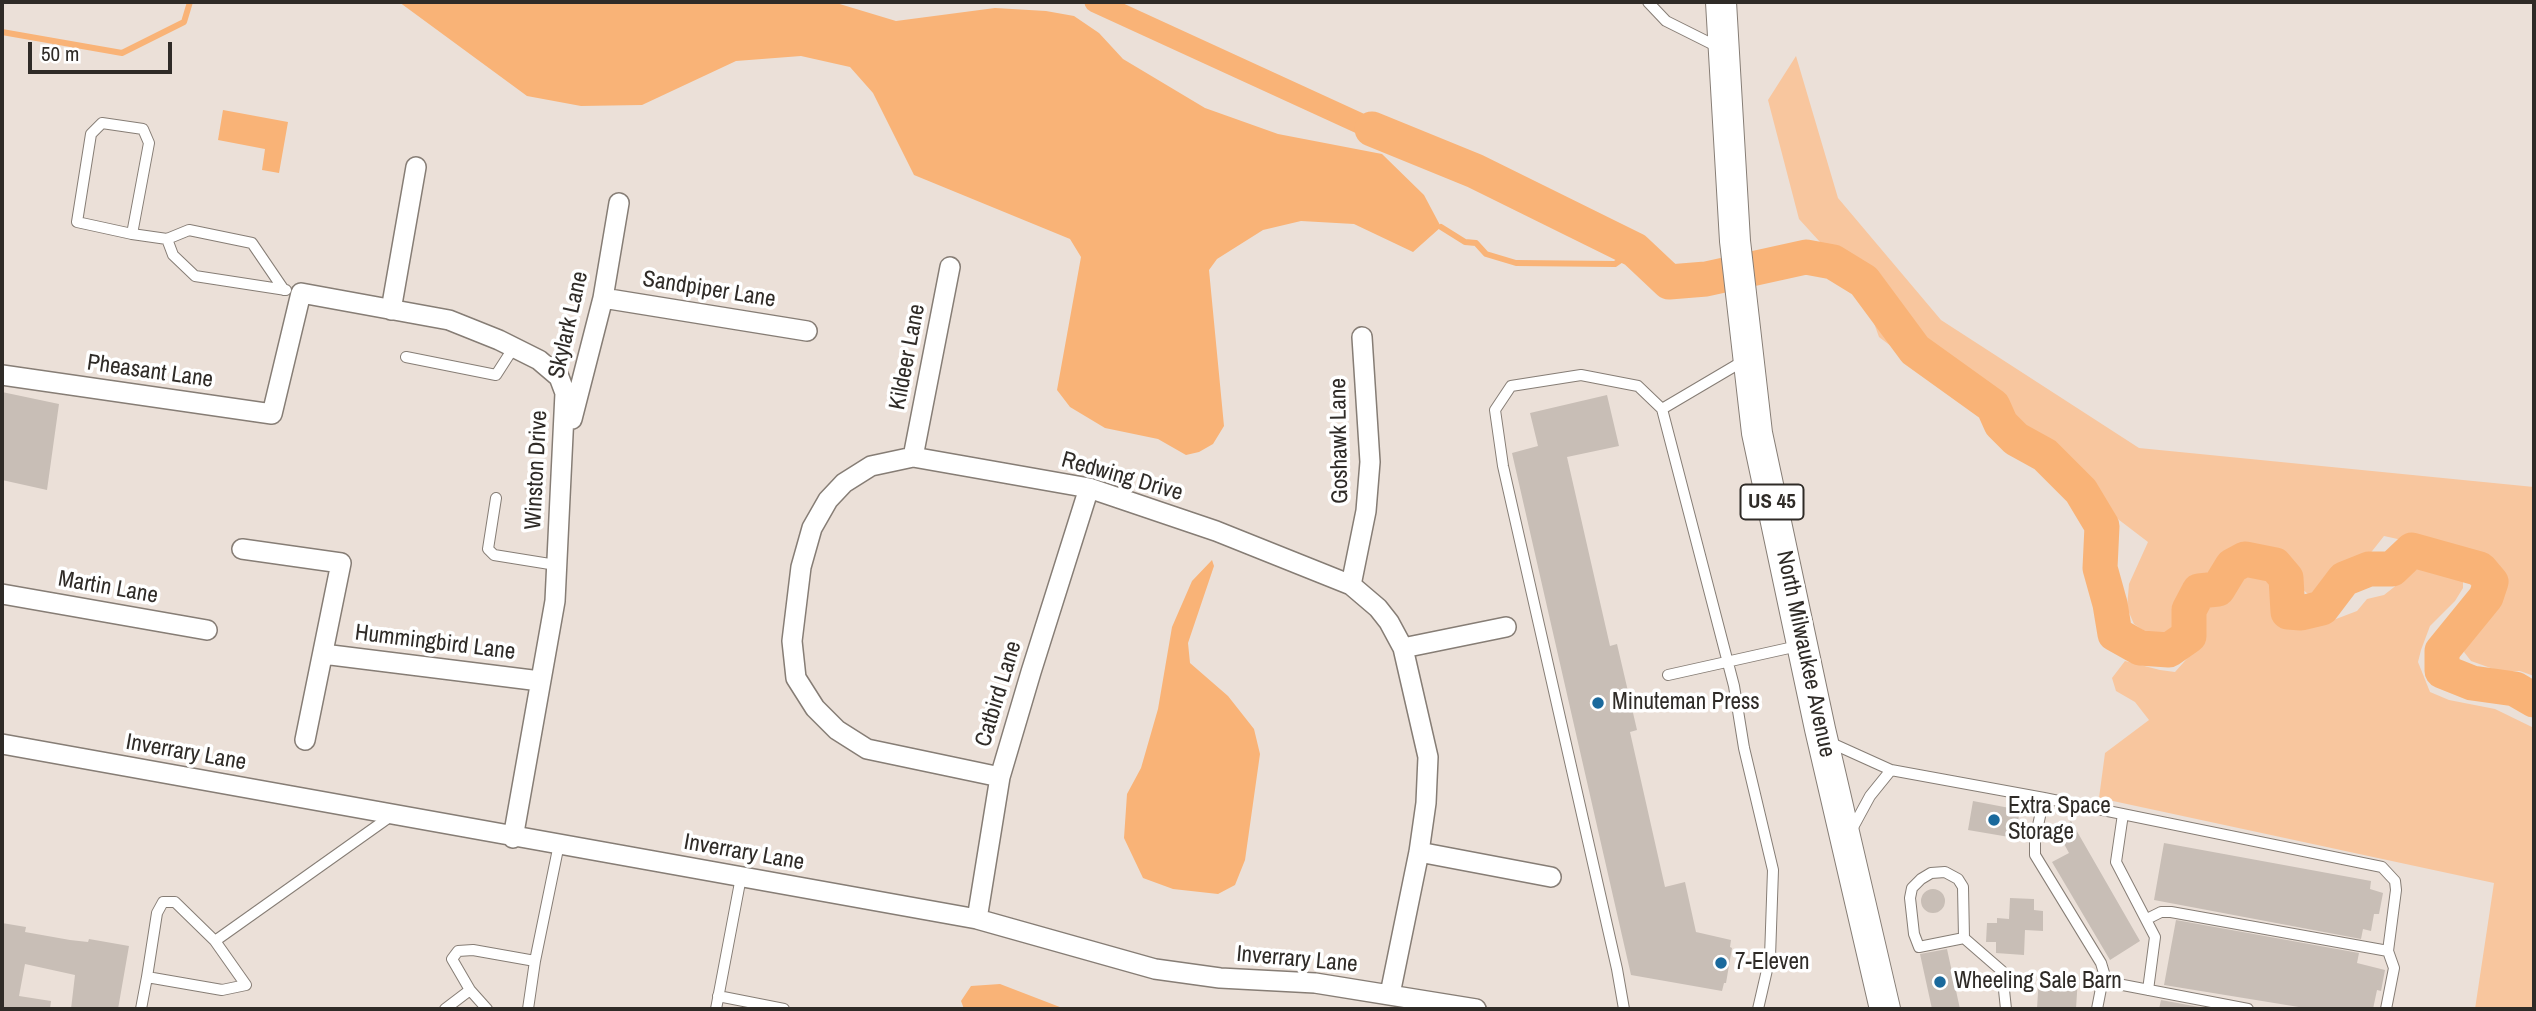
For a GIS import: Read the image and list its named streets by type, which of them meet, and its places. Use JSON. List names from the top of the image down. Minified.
{"streets":{"main road":["US 45","North Milwaukee Avenue"],"street":["Sandpiper Lane","Skylark Lane","Kildeer Lane","Pheasant Lane","Goshawk Lane","Winston Drive","Redwing Drive","Martin Lane","Hummingbird Lane","Catbird Lane","Inverrary Lane"]},"crossings":[["Sandpiper Lane","Skylark Lane"],["Skylark Lane","Winston Drive"],["Kildeer Lane","Redwing Drive"],["Pheasant Lane","Winston Drive"],["Goshawk Lane","Redwing Drive"],["Winston Drive","Hummingbird Lane"],["Winston Drive","Inverrary Lane"],["Redwing Drive","Catbird Lane"],["Redwing Drive","Inverrary Lane"],["Catbird Lane","Inverrary Lane"]],"places":["Minuteman Press","Extra Space Storage","7-Eleven","Wheeling Sale Barn"],"scale_bar":"50 m"}
